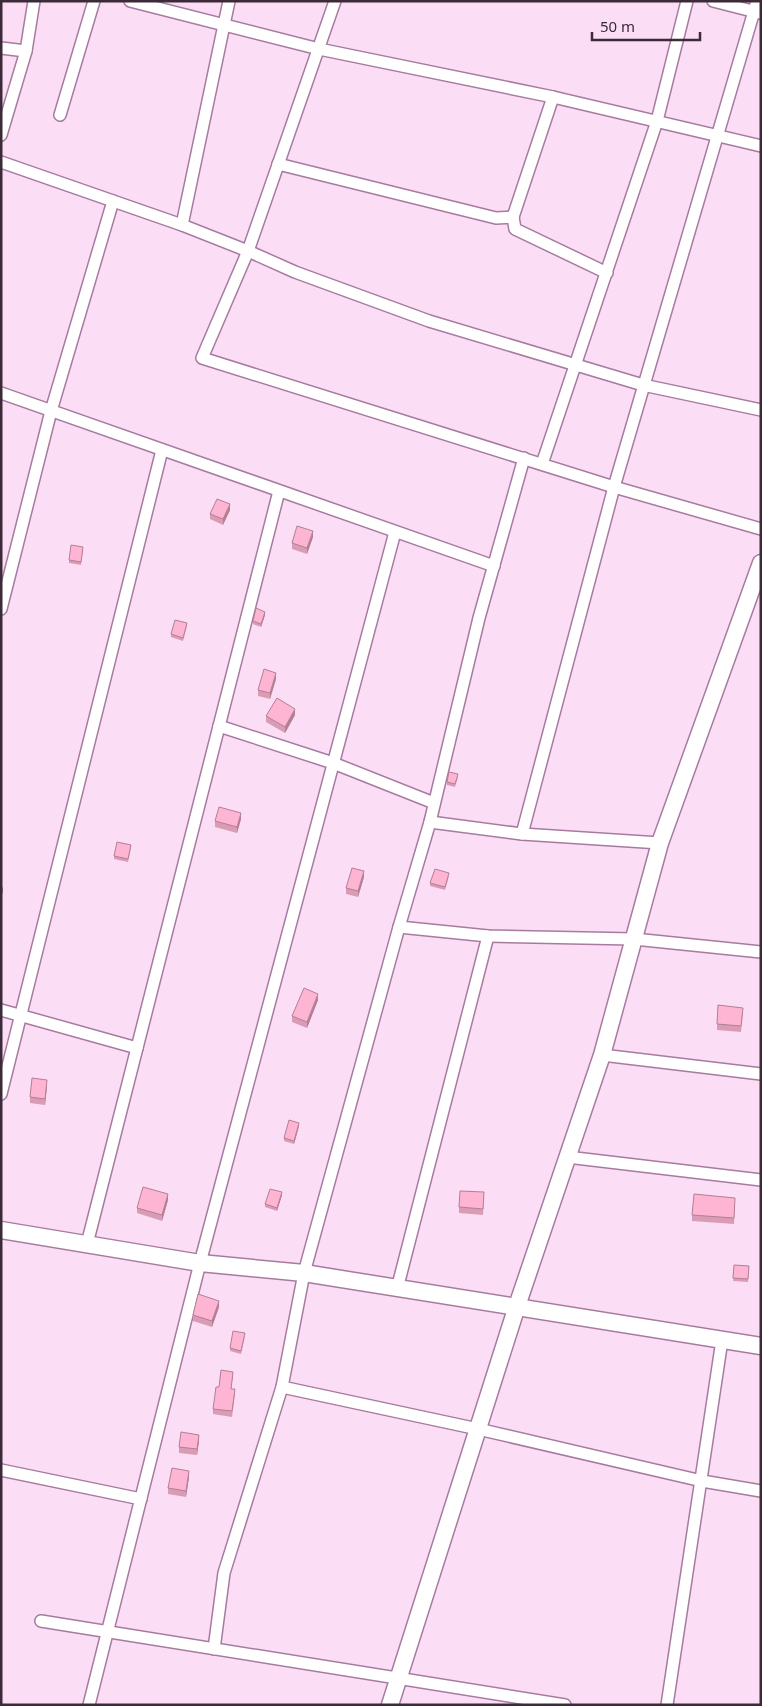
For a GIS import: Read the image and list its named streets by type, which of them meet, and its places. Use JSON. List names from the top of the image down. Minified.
{"scale_bar":"50 m"}
